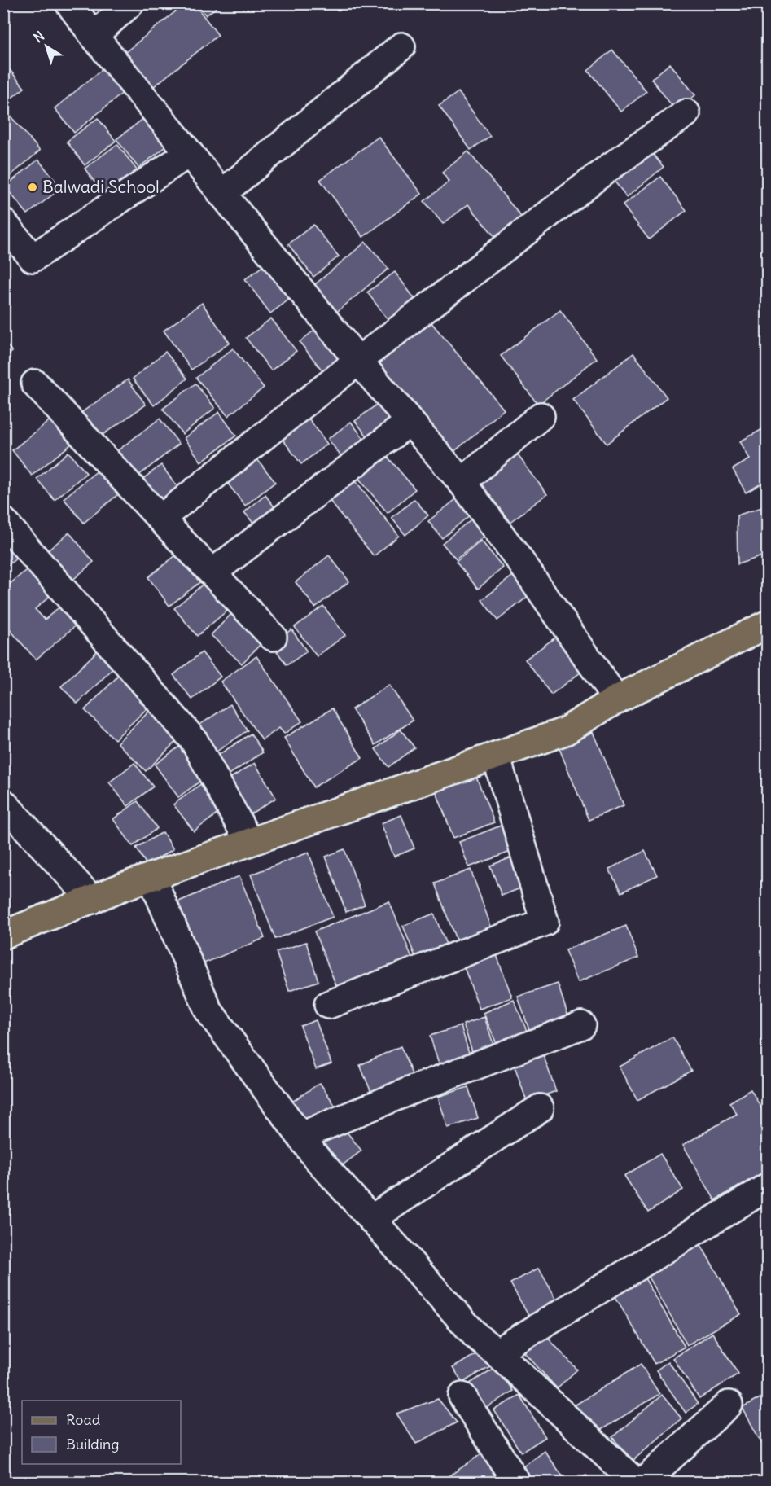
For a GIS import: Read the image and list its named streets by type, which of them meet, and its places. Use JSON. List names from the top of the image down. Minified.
{"places":["Balwadi School"],"legend":["Road","Building"],"north":"top left"}
